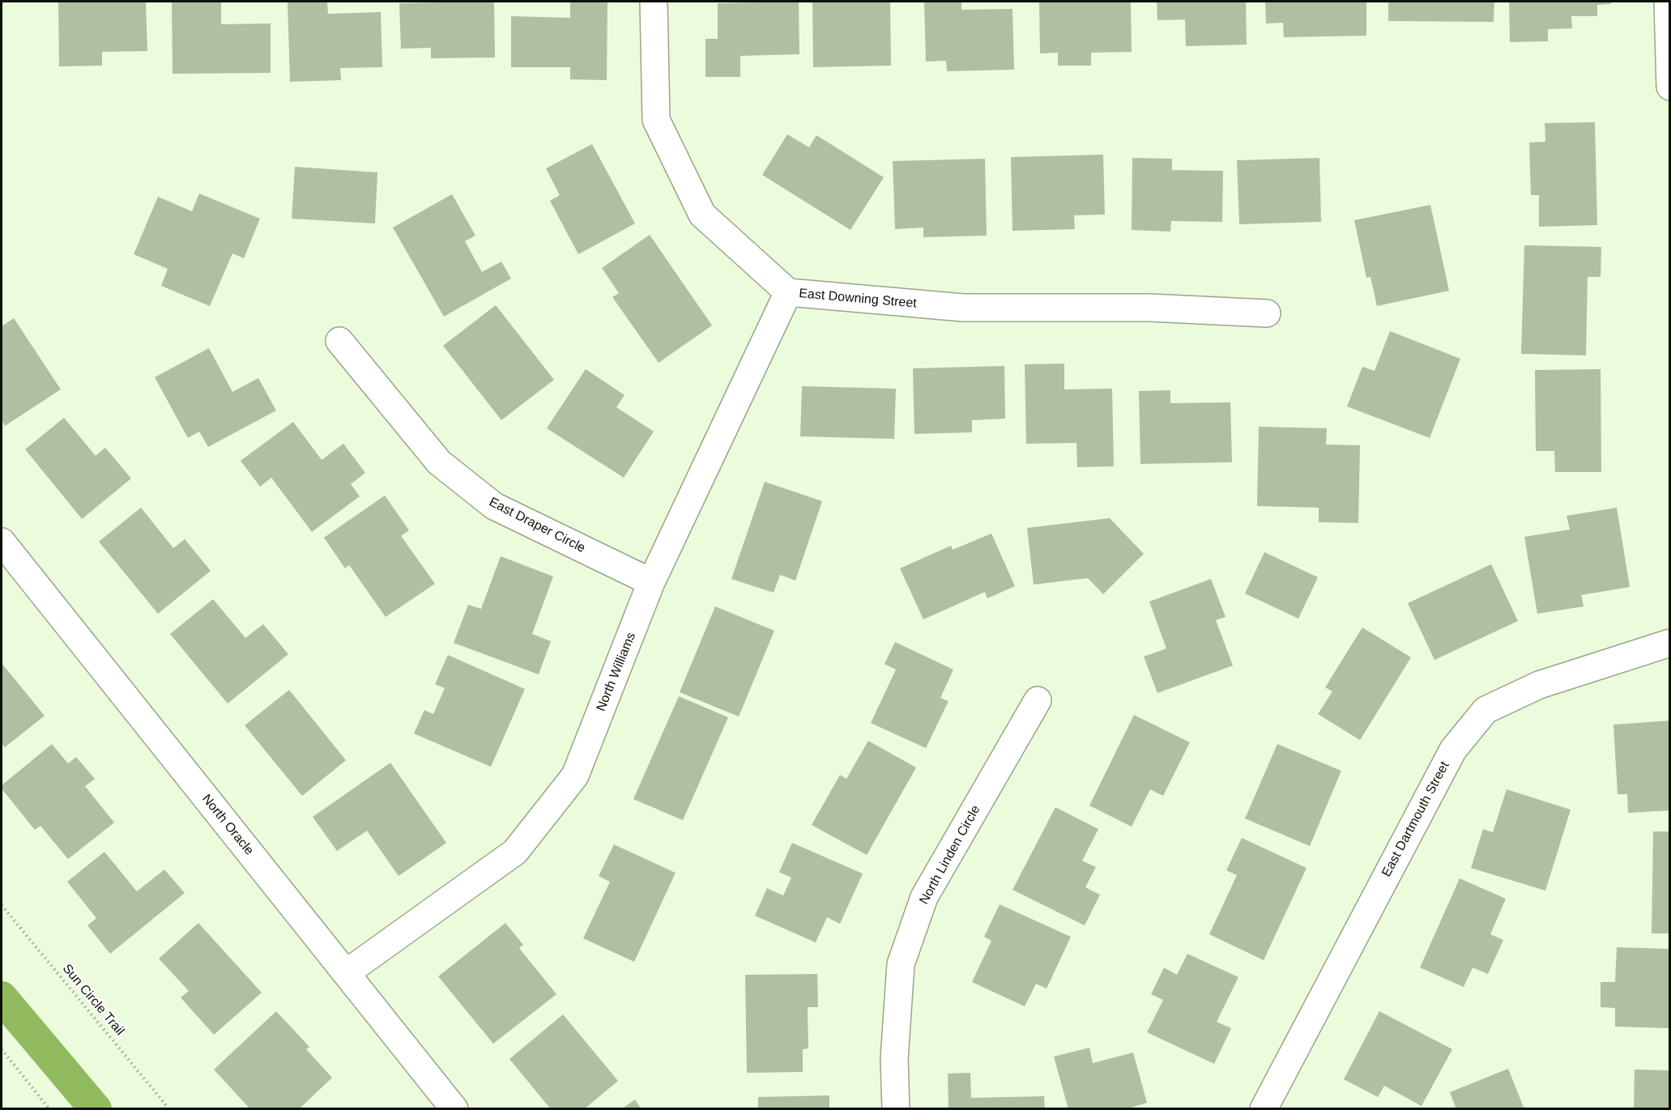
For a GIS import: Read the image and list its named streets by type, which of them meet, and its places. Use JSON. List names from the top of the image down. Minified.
{"streets":{"street":["East Downing Street","East Draper Circle","North Williams","East Dartmouth Street","North Oracle","North Linden Circle"],"path":["Sun Circle Trail"]},"crossings":[["East Downing Street","North Williams"],["East Draper Circle","North Williams"],["North Williams","North Oracle"]]}
